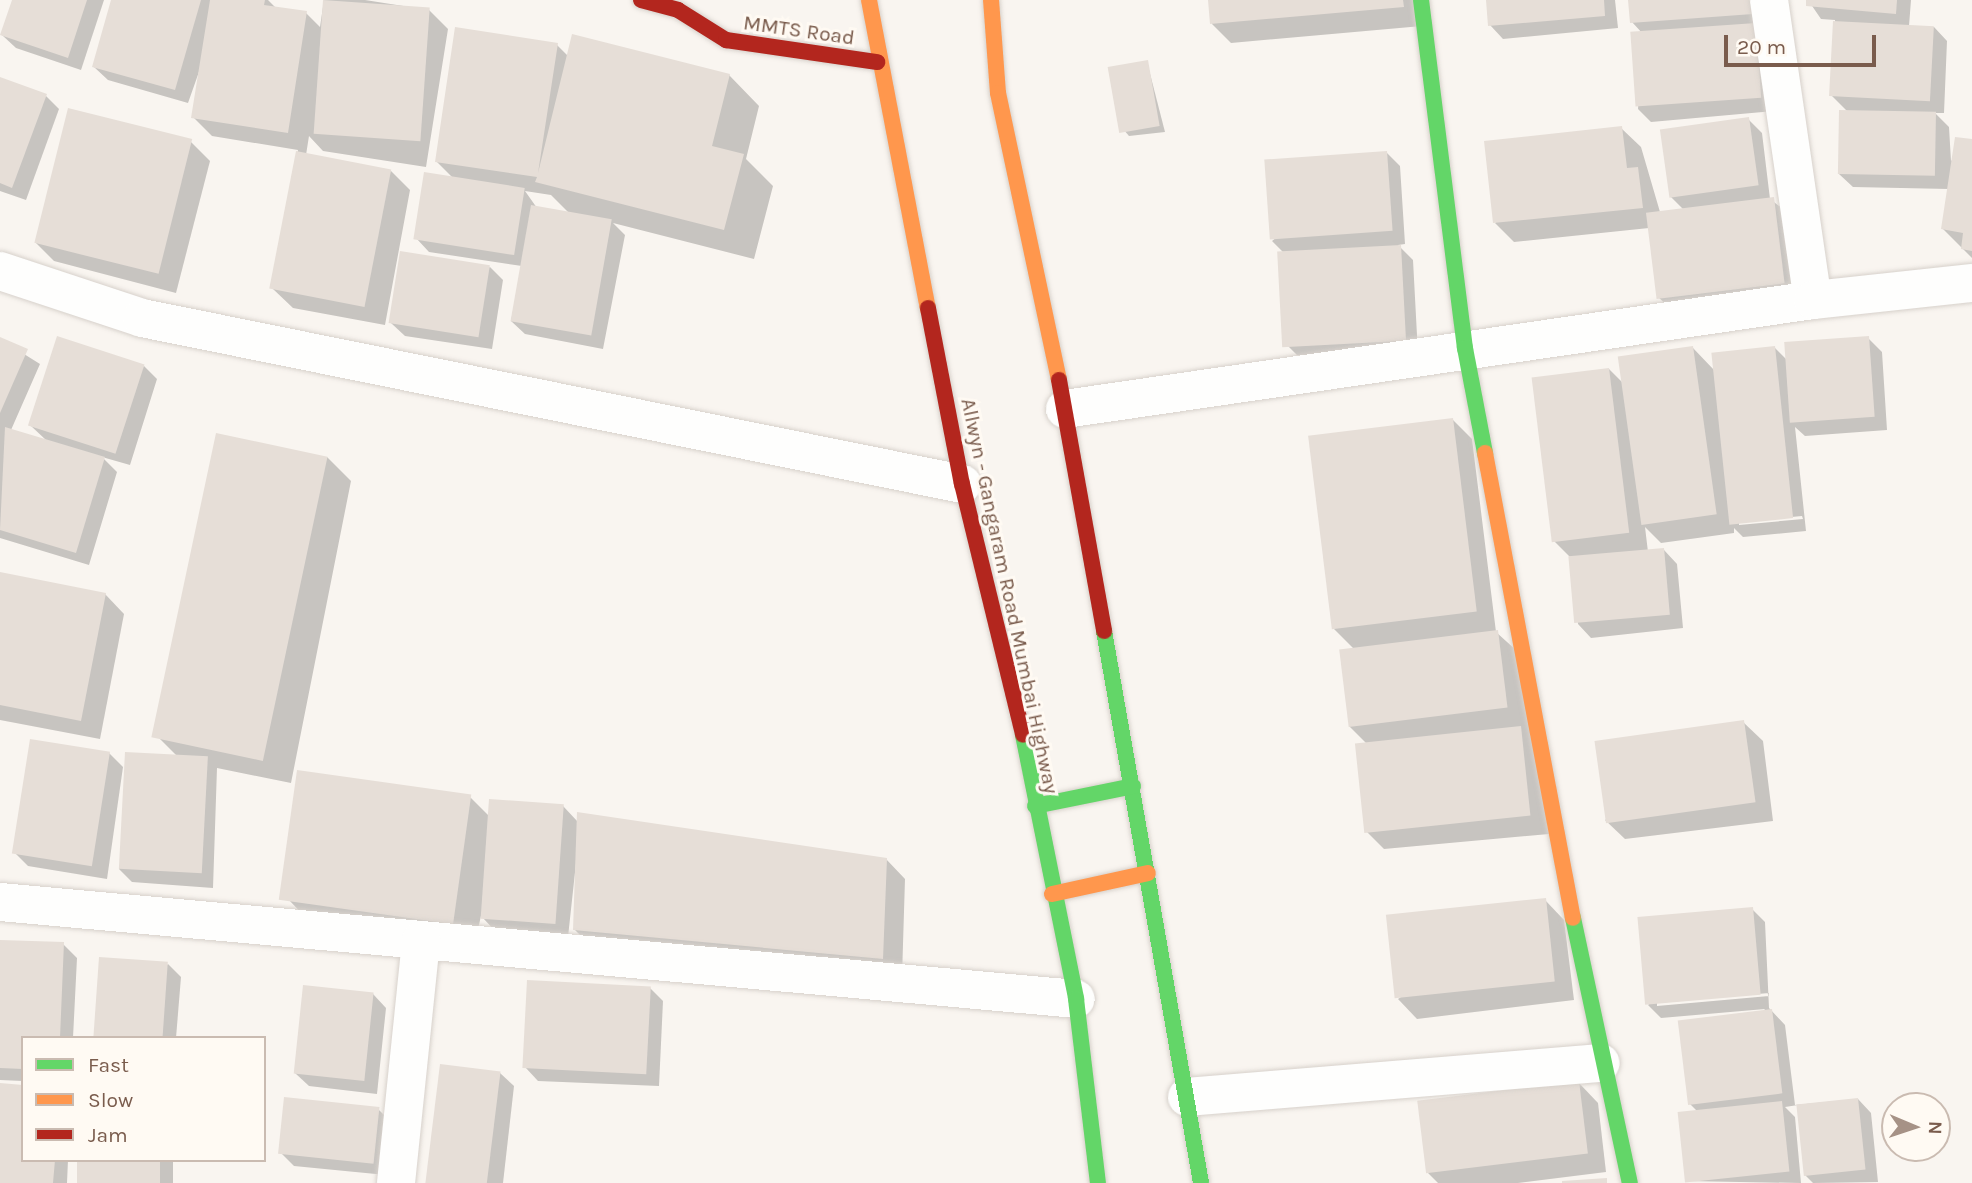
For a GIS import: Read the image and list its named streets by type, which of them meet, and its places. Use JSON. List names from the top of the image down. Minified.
{"streets":{"main road":["MMTS Road","Allwyn - Gangaram Road Mumbai Highway"]},"crossings":[["MMTS Road","Allwyn - Gangaram Road Mumbai Highway"]],"legend":["Fast","Slow","Jam"],"scale_bar":"20 m","north":"right"}
